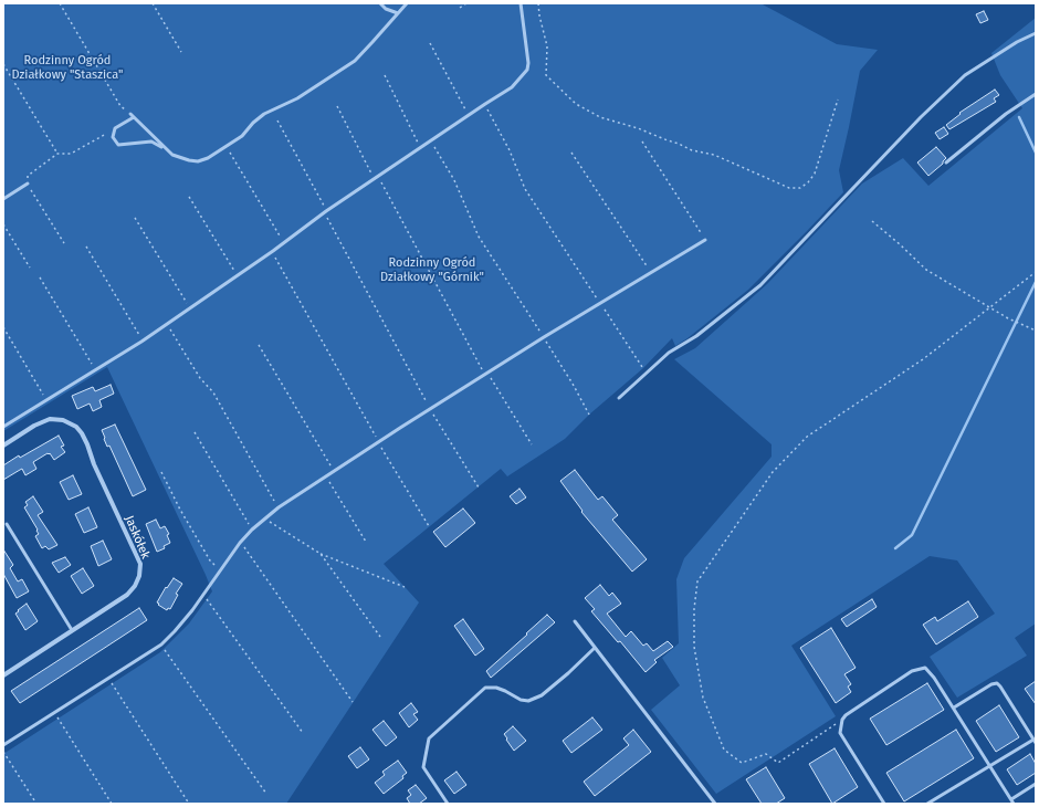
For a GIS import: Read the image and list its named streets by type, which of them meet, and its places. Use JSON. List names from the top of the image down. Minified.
{"streets":{"street":["Jaskółek"]},"parks":["Rodzinny Ogród Działkowy \"Staszica\"","Rodzinny Ogród Działkowy \"Górnik\""]}
